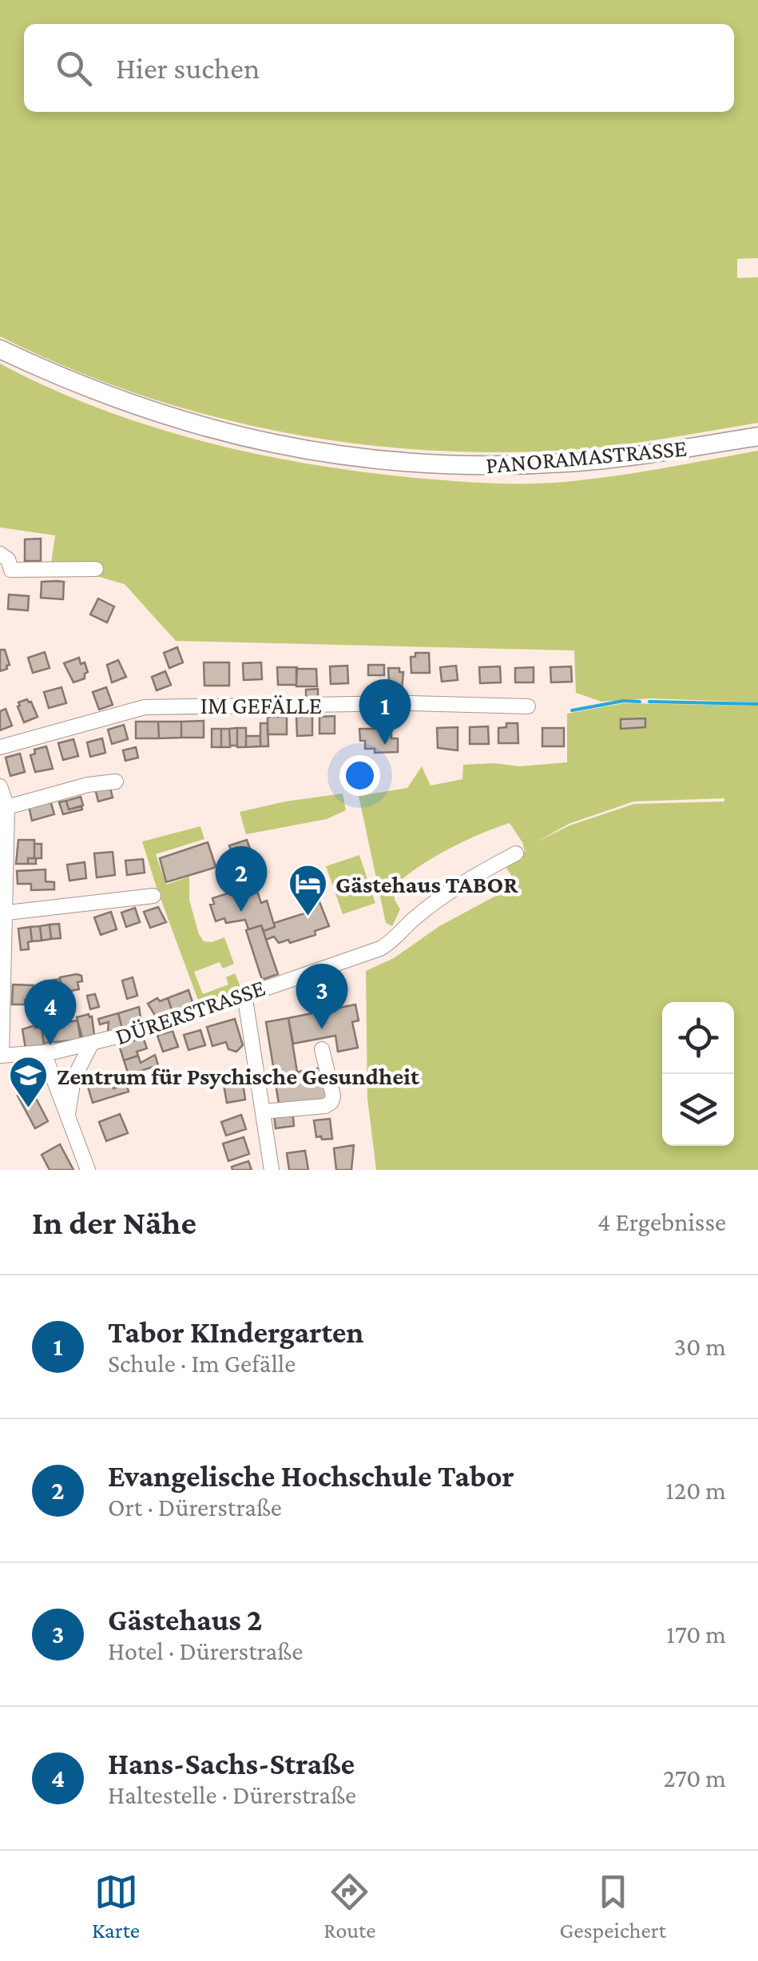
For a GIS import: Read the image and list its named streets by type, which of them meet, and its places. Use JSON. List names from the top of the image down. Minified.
{"streets":{"main road":["PANORAMASTRASSE"],"street":["IM GEFÄLLE","DÜRERSTRASSE"]},"places":{"hotel":["Gästehaus TABOR"],"school or university":["Zentrum für Psychische Gesundheit"]},"page":{"search":"Hier suchen","pins":["1","2","3","4"],"heading":["In der Nähe","4 Ergebnisse"],"list":[{"mark":"1","name":"Tabor KIndergarten","note":"Schule · Im Gefälle","value":"30 m"},{"mark":"2","name":"Evangelische Hochschule Tabor","note":"Ort · Dürerstraße","value":"120 m"},{"mark":"3","name":"Gästehaus 2","note":"Hotel · Dürerstraße","value":"170 m"},{"mark":"4","name":"Hans-Sachs-Straße","note":"Haltestelle · Dürerstraße","value":"270 m"}],"nav":["Karte","Route","Gespeichert"]}}
